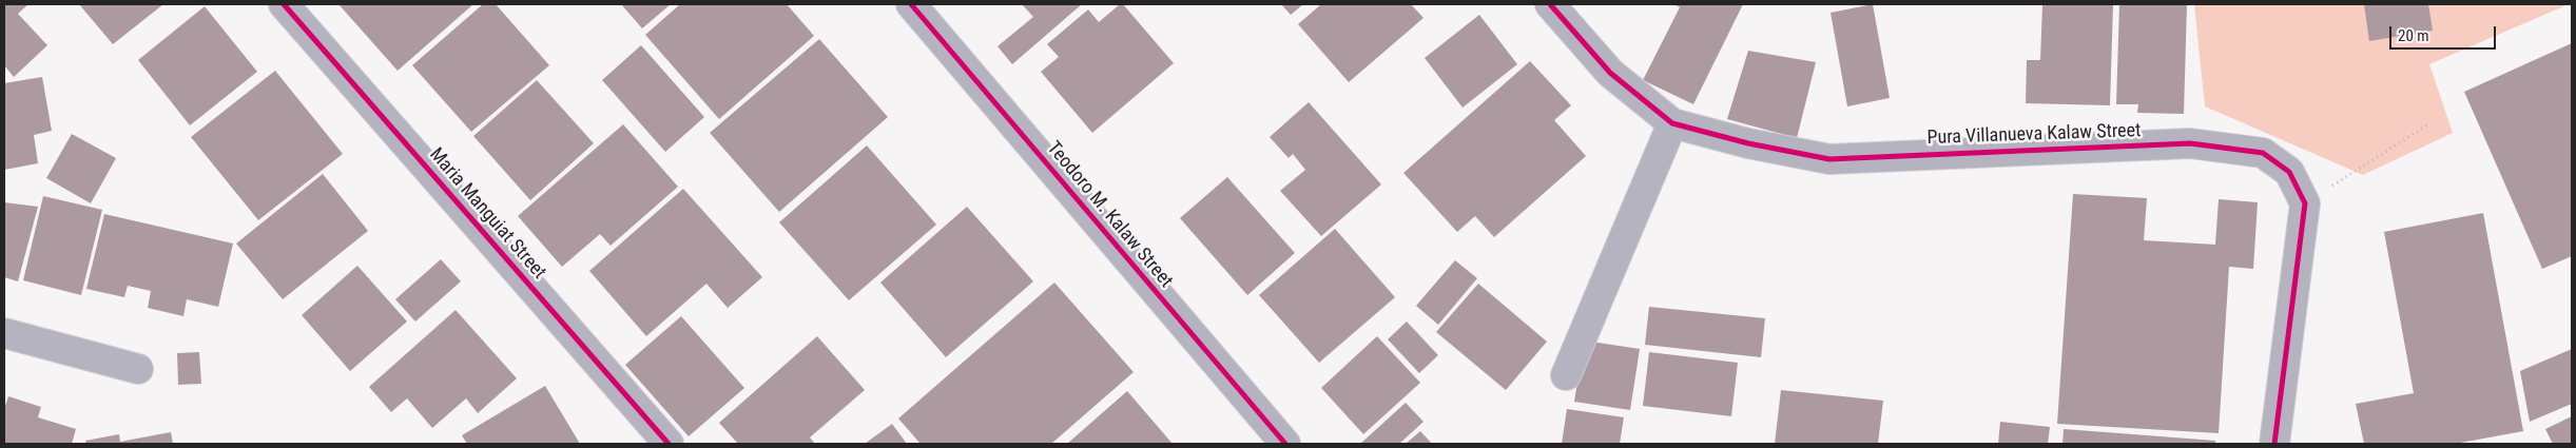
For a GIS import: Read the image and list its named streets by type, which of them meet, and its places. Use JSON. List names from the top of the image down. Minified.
{"streets":{"street":["Pura Villanueva Kalaw Street","Maria Manguiat Street","Teodoro M. Kalaw Street"]},"scale_bar":"20 m"}
